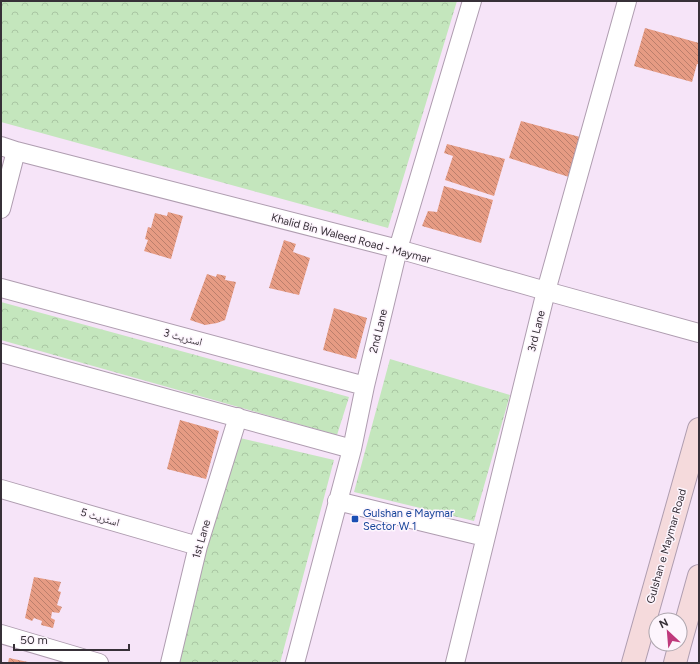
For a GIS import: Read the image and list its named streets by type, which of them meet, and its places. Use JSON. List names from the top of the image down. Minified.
{"streets":{"main road":["Gulshan e Maymar Road"],"street":["Khalid Bin Waleed Road - Maymar","2nd Lane","3rd Lane","اسٹریٹ 3","اسٹریٹ 5","1st Lane"]},"crossings":[["Khalid Bin Waleed Road - Maymar","2nd Lane"],["Khalid Bin Waleed Road - Maymar","3rd Lane"],["2nd Lane","اسٹریٹ 3"],["اسٹریٹ 5","1st Lane"]],"places":{"transit":["Gulshan e Maymar Sector W 1"]},"scale_bar":"50 m","north":"top left"}
